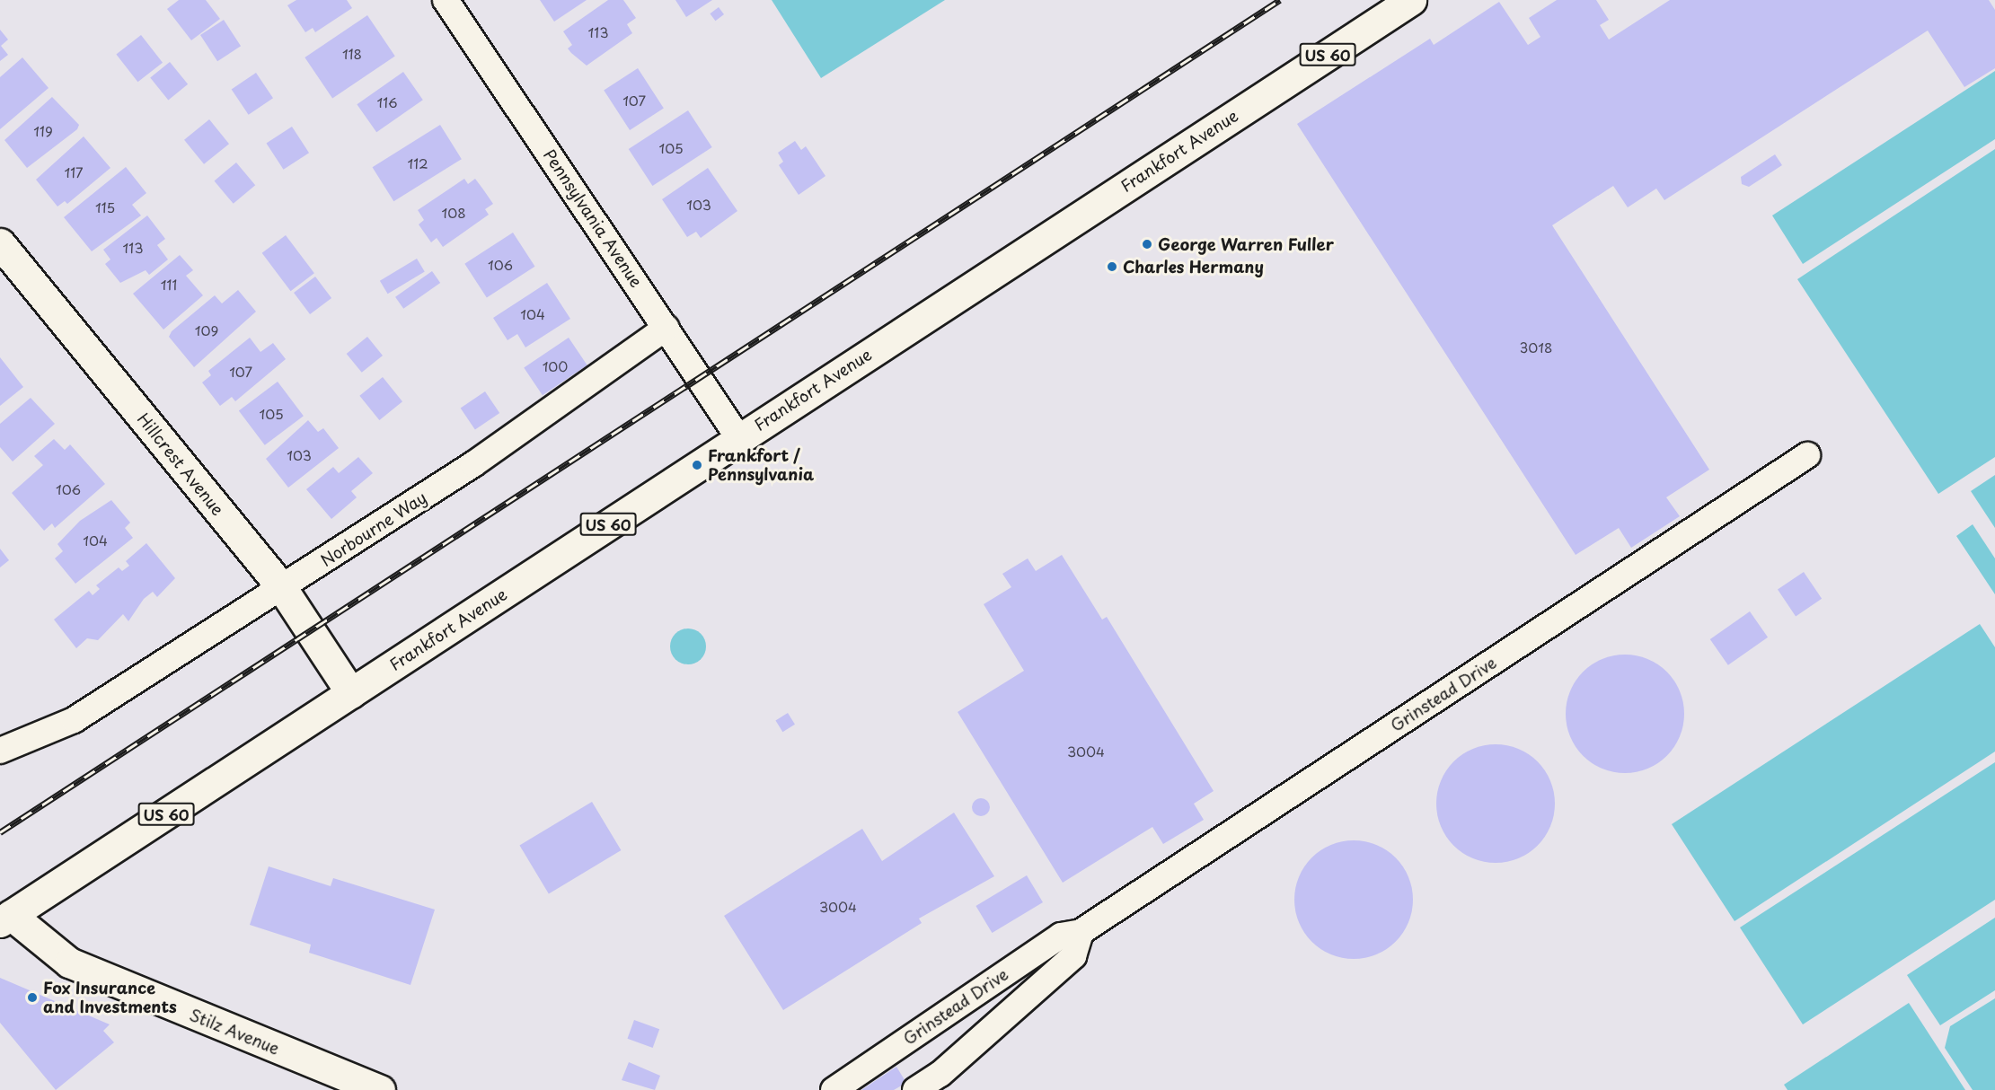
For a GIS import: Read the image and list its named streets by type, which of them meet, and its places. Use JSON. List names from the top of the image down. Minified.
{"streets":{"main road":["US 60","Frankfort Avenue","Hillcrest Avenue","Stilz Avenue"],"street":["Pennsylvania Avenue","Norbourne Way","Grinstead Drive"]},"crossings":[["Frankfort Avenue","Pennsylvania Avenue"],["Frankfort Avenue","Hillcrest Avenue"],["Frankfort Avenue","Stilz Avenue"],["Pennsylvania Avenue","Norbourne Way"],["Hillcrest Avenue","Norbourne Way"]],"places":["George Warren Fuller","Charles Hermany","Frankfort / Pennsylvania","Fox Insurance and Investments"],"house_numbers":["113","118","107","116","119","105","112","117","103","115","108","113","106","111","104","109","3018","100","107","105","103","106","104","3004","3004"]}
